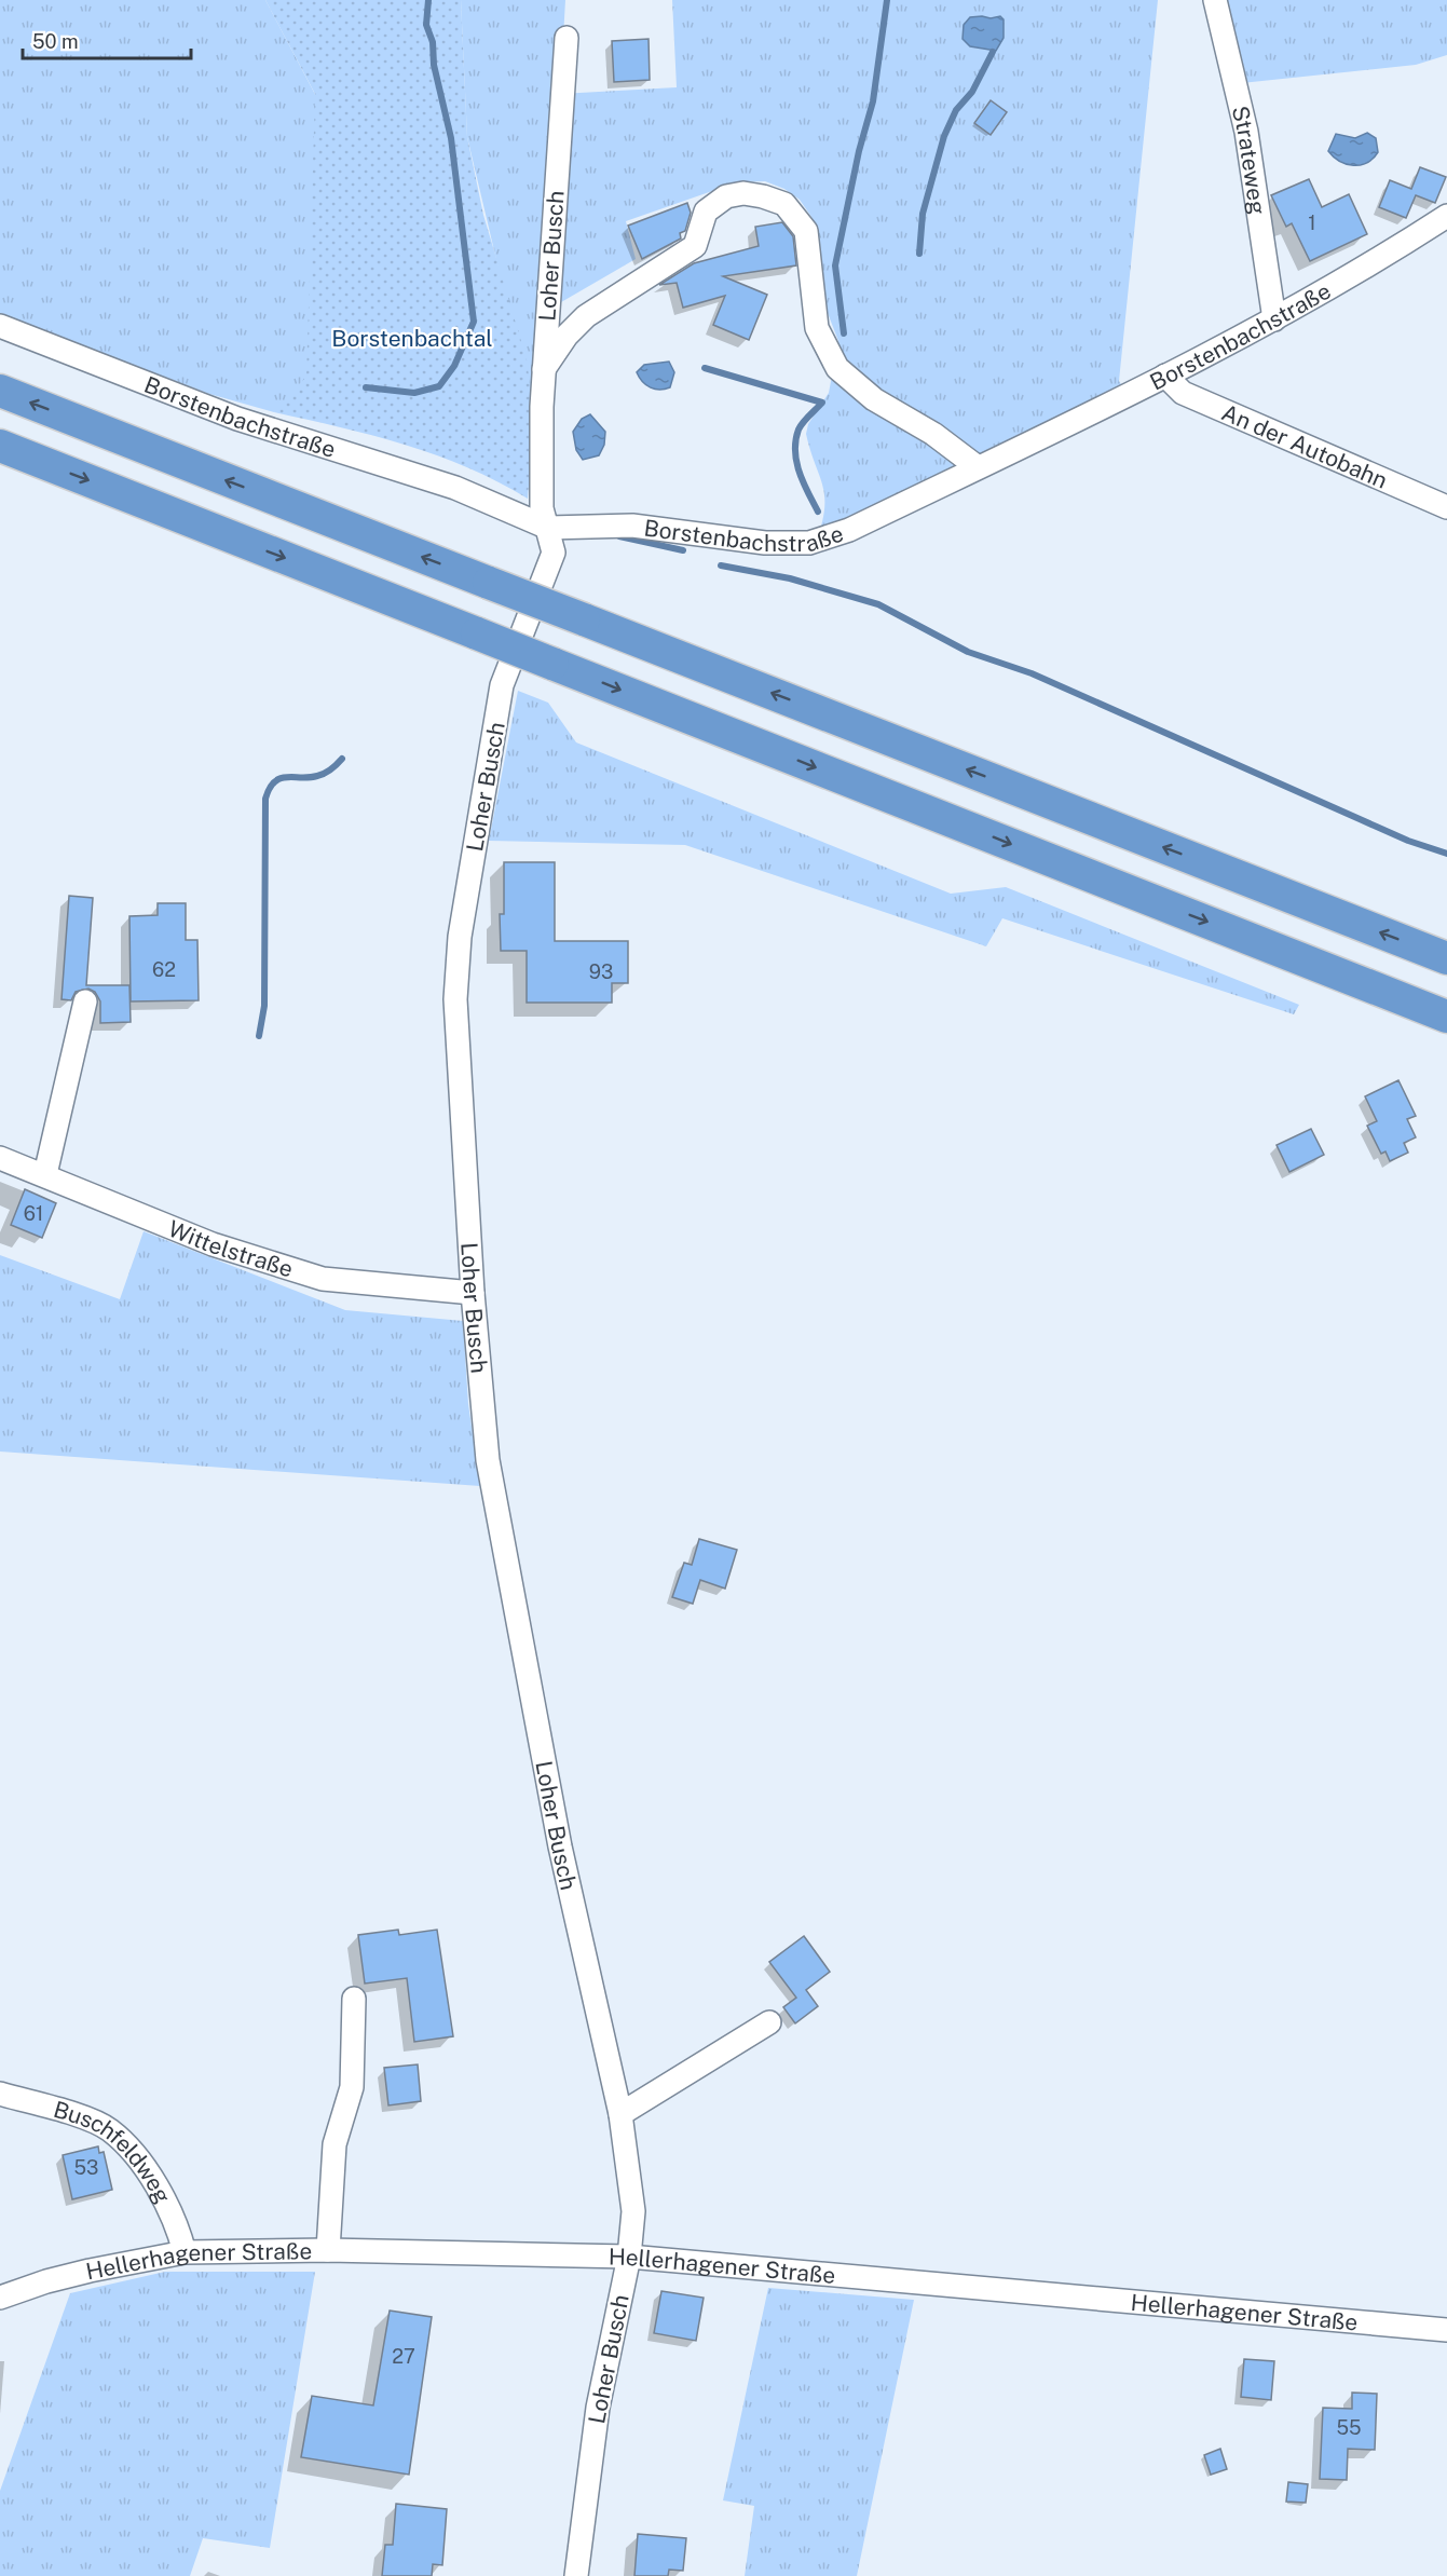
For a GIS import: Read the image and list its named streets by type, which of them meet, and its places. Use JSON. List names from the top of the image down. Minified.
{"streets":{"street":["Strateweg","Loher Busch","Borstenbachstraße","An der Autobahn","Wittelstraße","Buschfeldweg","Hellerhagener Straße"]},"crossings":[["Strateweg","Borstenbachstraße"],["Loher Busch","Borstenbachstraße"],["Loher Busch","Wittelstraße"],["Loher Busch","Hellerhagener Straße"],["Borstenbachstraße","An der Autobahn"],["Buschfeldweg","Hellerhagener Straße"]],"parks":["Borstenbachtal"],"house_numbers":["1","62","93","61","53","27","55"],"scale_bar":"50 m"}
